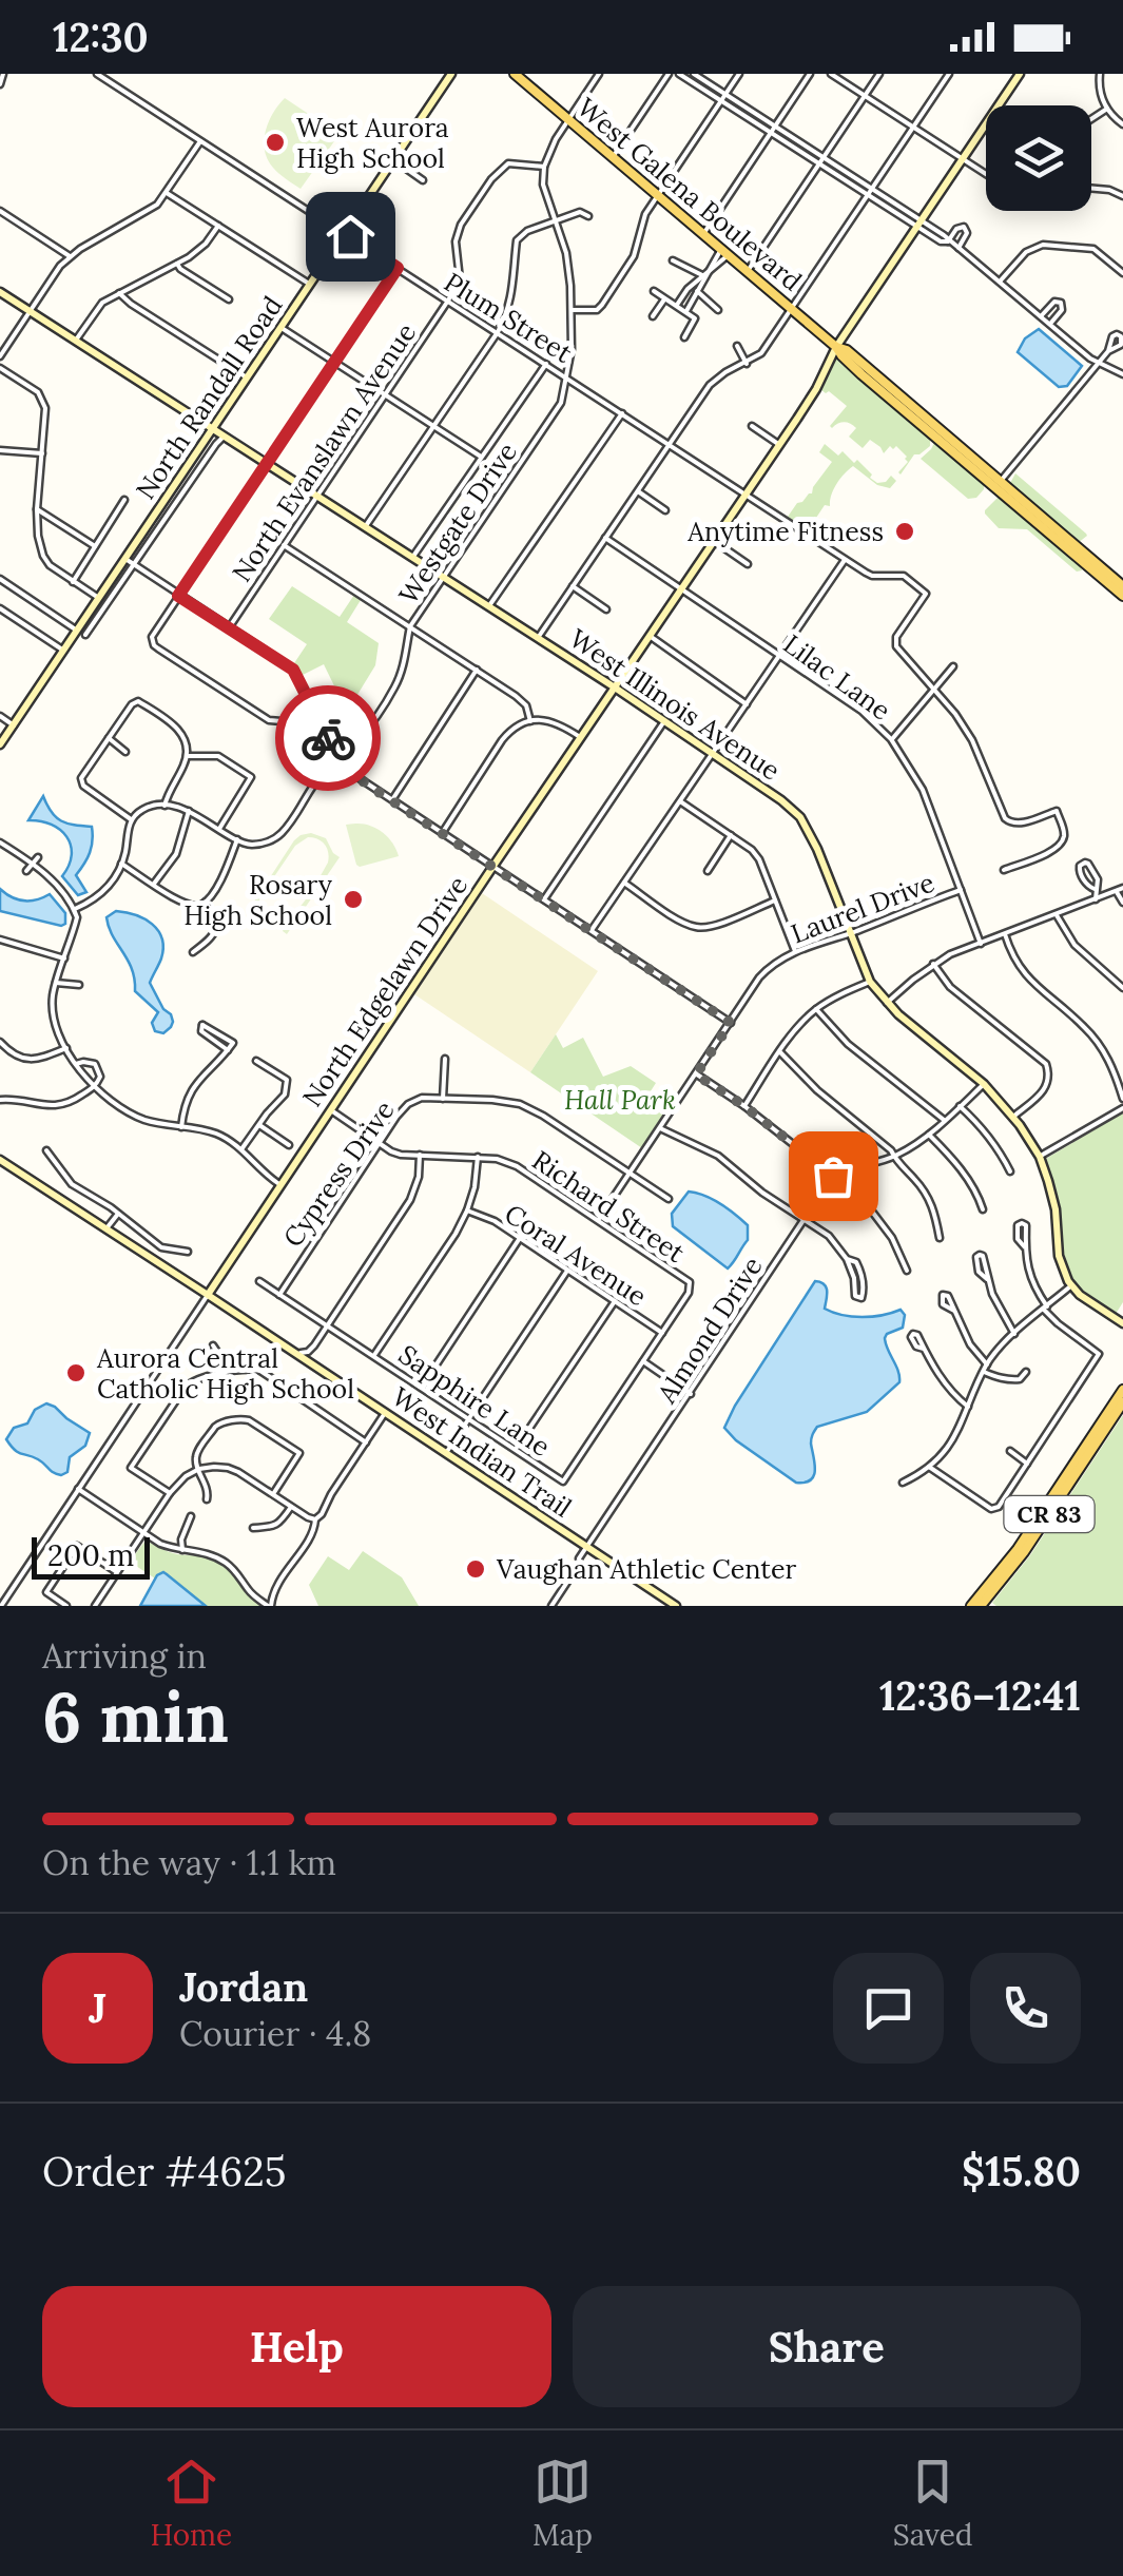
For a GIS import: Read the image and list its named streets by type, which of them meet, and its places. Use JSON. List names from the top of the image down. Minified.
{"streets":{"main road":["West Galena Boulevard","CR 83"],"street":["Plum Street","North Randall Road","North Evanslawn Avenue","Westgate Drive","Lilac Lane","West Illinois Avenue","Laurel Drive","North Edgelawn Drive","Cypress Drive","Richard Street","Coral Avenue","Almond Drive","Sapphire Lane","West Indian Trail"]},"crossings":[["West Galena Boulevard","North Edgelawn Drive"],["Plum Street","North Randall Road"],["Plum Street","North Evanslawn Avenue"],["Plum Street","Westgate Drive"],["Plum Street","North Edgelawn Drive"],["North Randall Road","West Illinois Avenue"],["North Evanslawn Avenue","Westgate Drive"],["North Evanslawn Avenue","West Illinois Avenue"],["Westgate Drive","West Illinois Avenue"],["Lilac Lane","Laurel Drive"],["Lilac Lane","North Edgelawn Drive"],["West Illinois Avenue","Laurel Drive"],["West Illinois Avenue","North Edgelawn Drive"],["Laurel Drive","Richard Street"],["North Edgelawn Drive","Richard Street"],["North Edgelawn Drive","West Indian Trail"],["Cypress Drive","Richard Street"],["Cypress Drive","Sapphire Lane"],["Richard Street","Coral Avenue"],["Almond Drive","West Indian Trail"]],"parks":["Hall Park"],"places":["West Aurora High School","Anytime Fitness","Rosary High School","Aurora Central Catholic High School","Vaughan Athletic Center"],"scale_bar":"200 m","page":{"status":"12:30","scale":"200 m","heading":["6 min","Arriving in","12:36–12:41"],"panel":["Jordan","Courier · 4.8","Order #4625","$15.80"],"bar":"On the way · 1.1 km","round":"J","buttons":["Help","Share"],"tabs":["Home","Map","Saved"]}}
